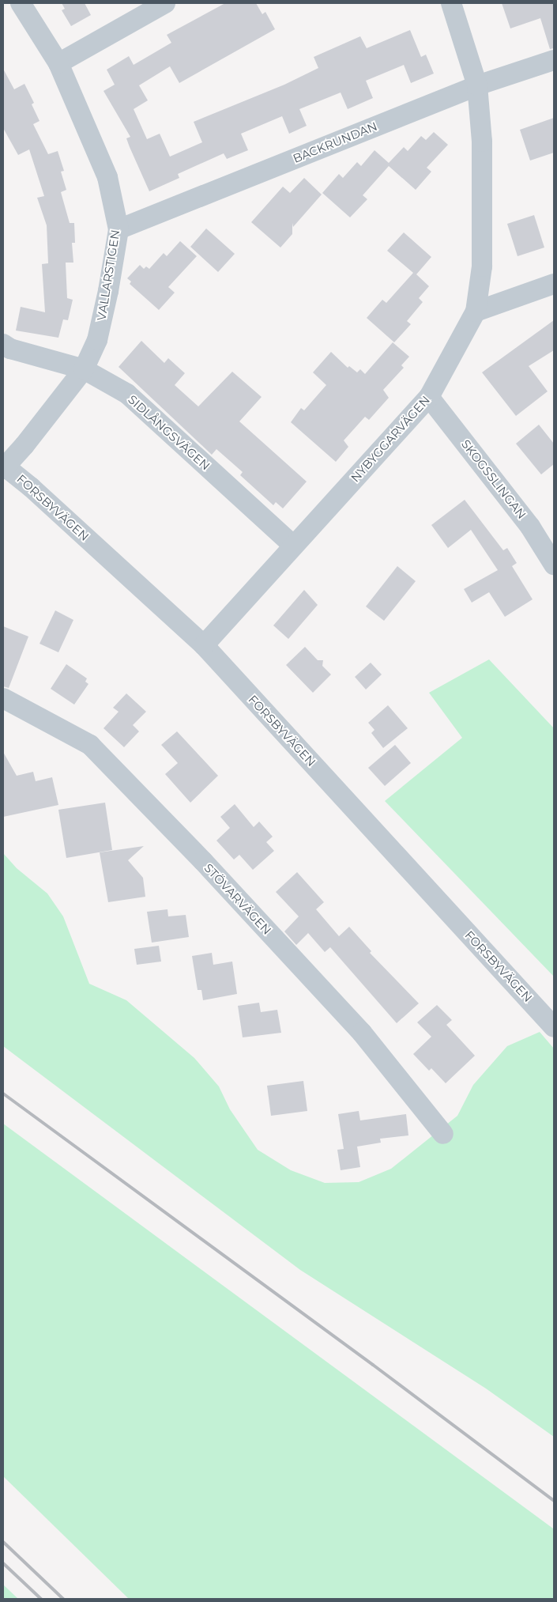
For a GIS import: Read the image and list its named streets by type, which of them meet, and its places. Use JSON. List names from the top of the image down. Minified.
{"streets":{"street":["BACKRUNDAN","VALLARSTIGEN","SIDLÅNGSVÄGEN","NYBYGGARVÄGEN","SKOGSSLINGAN","FORSBYVÄGEN","STÖVARVÄGEN"]},"crossings":[["BACKRUNDAN","VALLARSTIGEN"],["BACKRUNDAN","NYBYGGARVÄGEN"],["VALLARSTIGEN","SIDLÅNGSVÄGEN"],["VALLARSTIGEN","FORSBYVÄGEN"],["SIDLÅNGSVÄGEN","NYBYGGARVÄGEN"],["NYBYGGARVÄGEN","SKOGSSLINGAN"],["NYBYGGARVÄGEN","FORSBYVÄGEN"]]}
